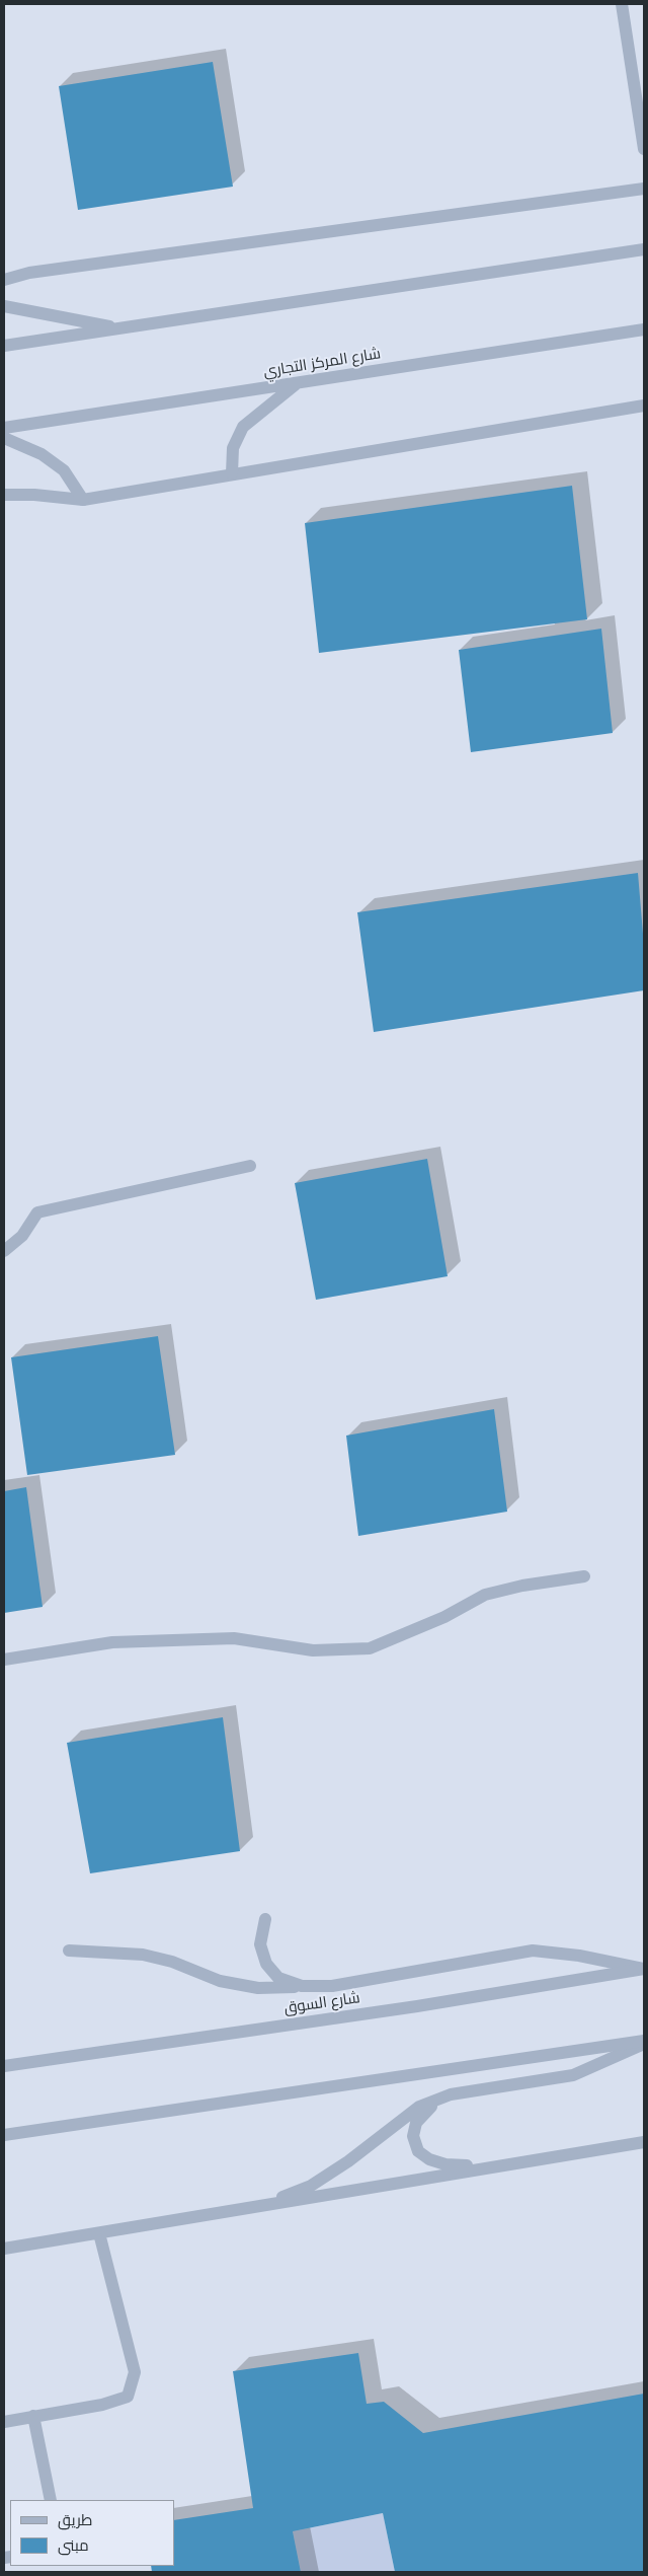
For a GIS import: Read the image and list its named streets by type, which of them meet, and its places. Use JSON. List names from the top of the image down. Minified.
{"streets":{"street":["شارع المركز التجاري","شارع السوق"]},"legend":["طريق","مبنى"]}
